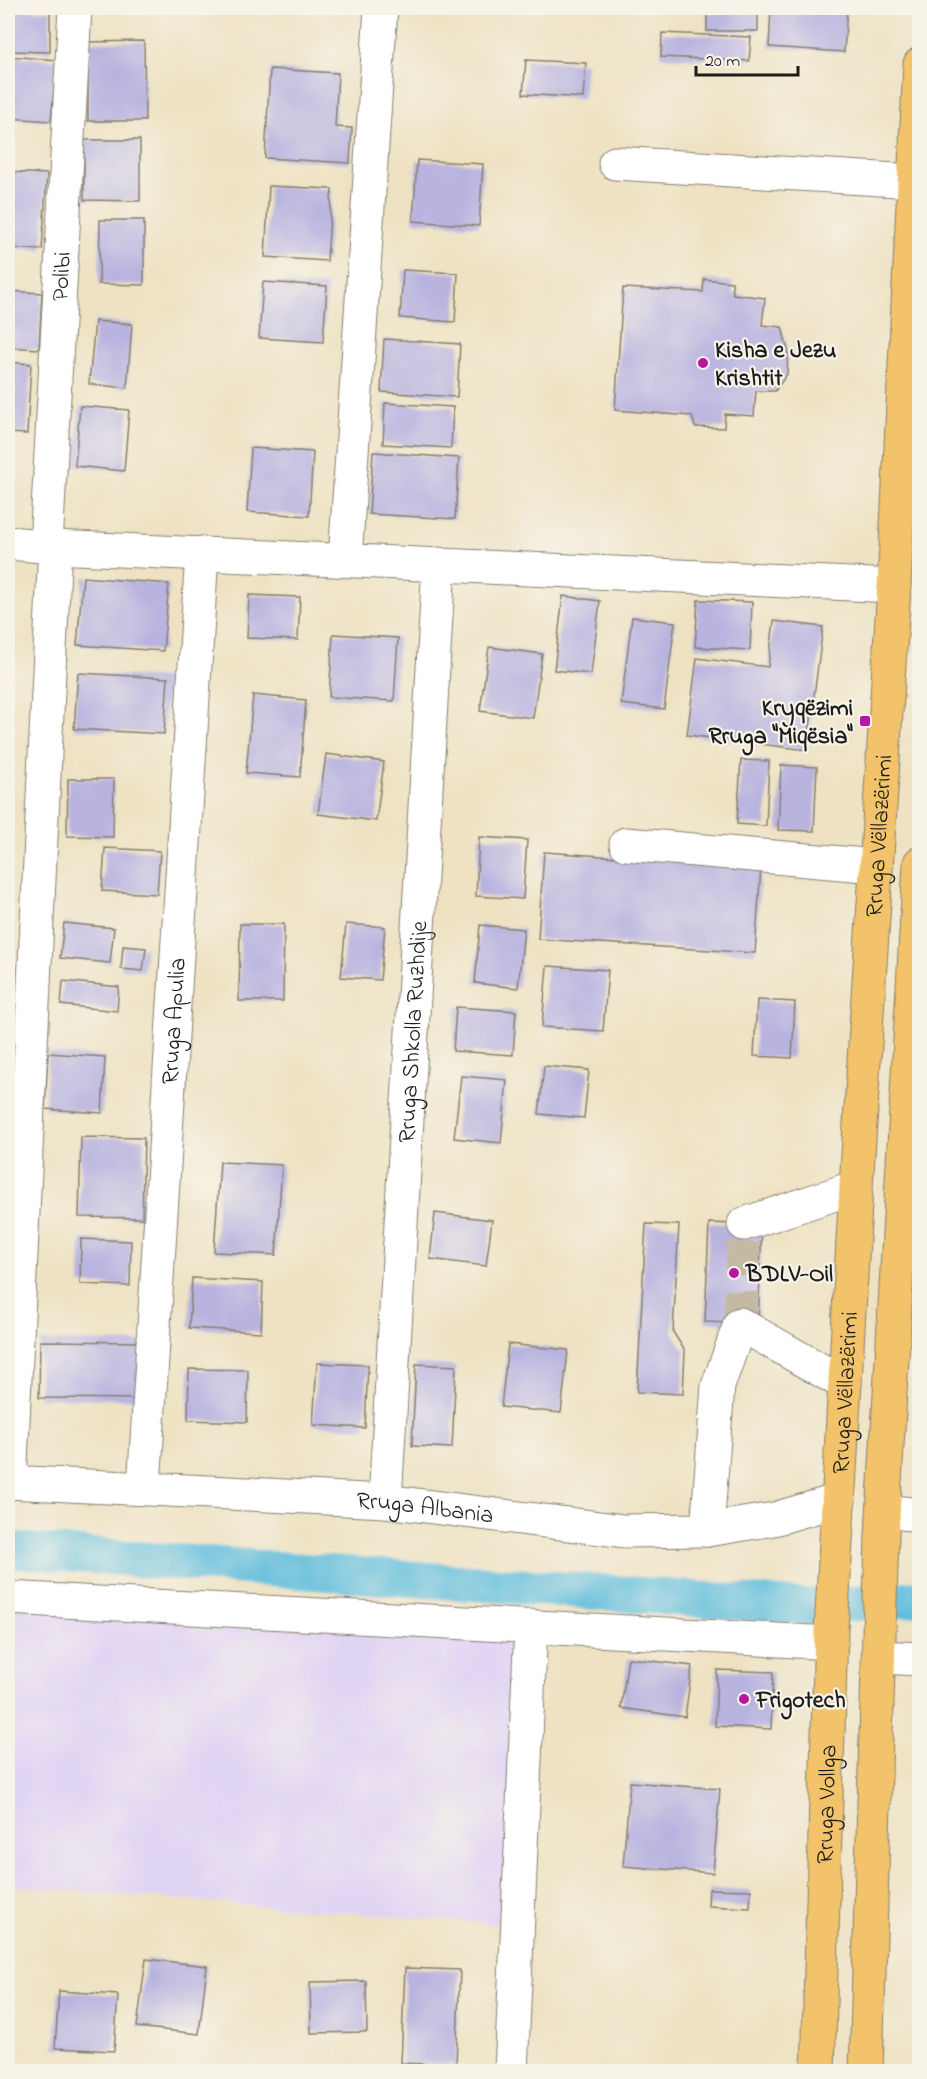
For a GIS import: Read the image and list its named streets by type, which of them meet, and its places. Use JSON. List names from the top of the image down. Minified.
{"streets":{"main road":["Rruga Vëllazërimi","Rruga Vollga"],"street":["Polibi","Rruga Apulia","Rruga Shkolla Ruzhdije","Rruga Albania"]},"crossings":[["Polibi","Rruga Albania"],["Rruga Vëllazërimi","Rruga Albania"],["Rruga Vëllazërimi","Rruga Vollga"],["Rruga Apulia","Rruga Albania"],["Rruga Shkolla Ruzhdije","Rruga Albania"],["Rruga Albania","Rruga Vollga"]],"places":{"other":["Kisha e Jezu Krishtit","BDLV-Oil","Frigotech"],"transit":["Kryqëzimi Rruga \"Miqësia\""]},"scale_bar":"20 m"}
